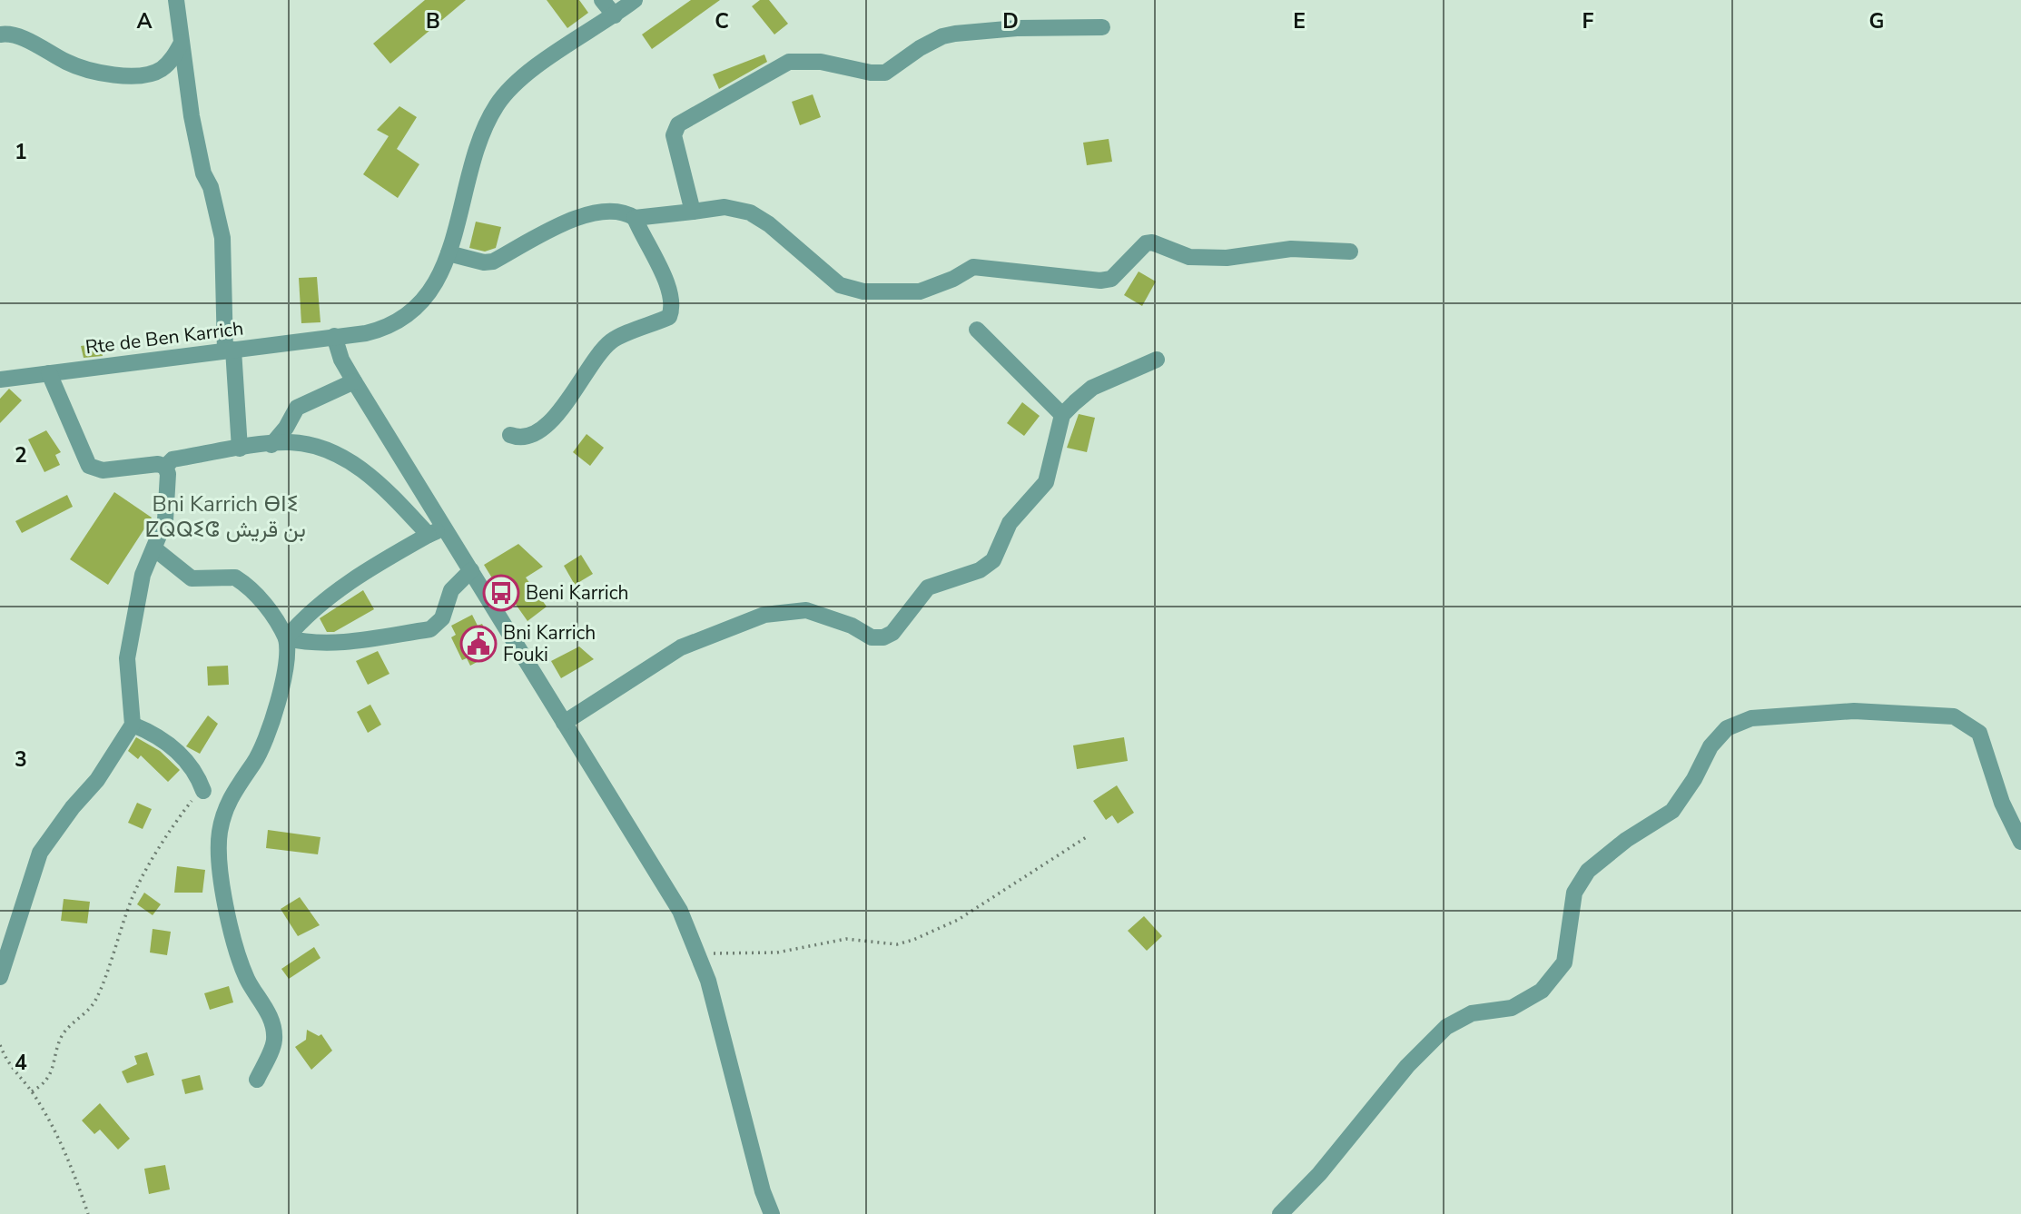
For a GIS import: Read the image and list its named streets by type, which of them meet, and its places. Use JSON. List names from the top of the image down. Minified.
{"streets":{"street":["Rte de Ben Karrich"]},"districts":["Bni Karrich ⴱⵏⵉ ⵇⵕⵕⵉⵛ بن قريش"],"places":{"bus stop":["Beni Karrich"],"public building":["Bni Karrich Fouki"]},"grid":{"columns":["A","B","C","D","E","F","G"],"rows":["1","2","3","4"]}}
